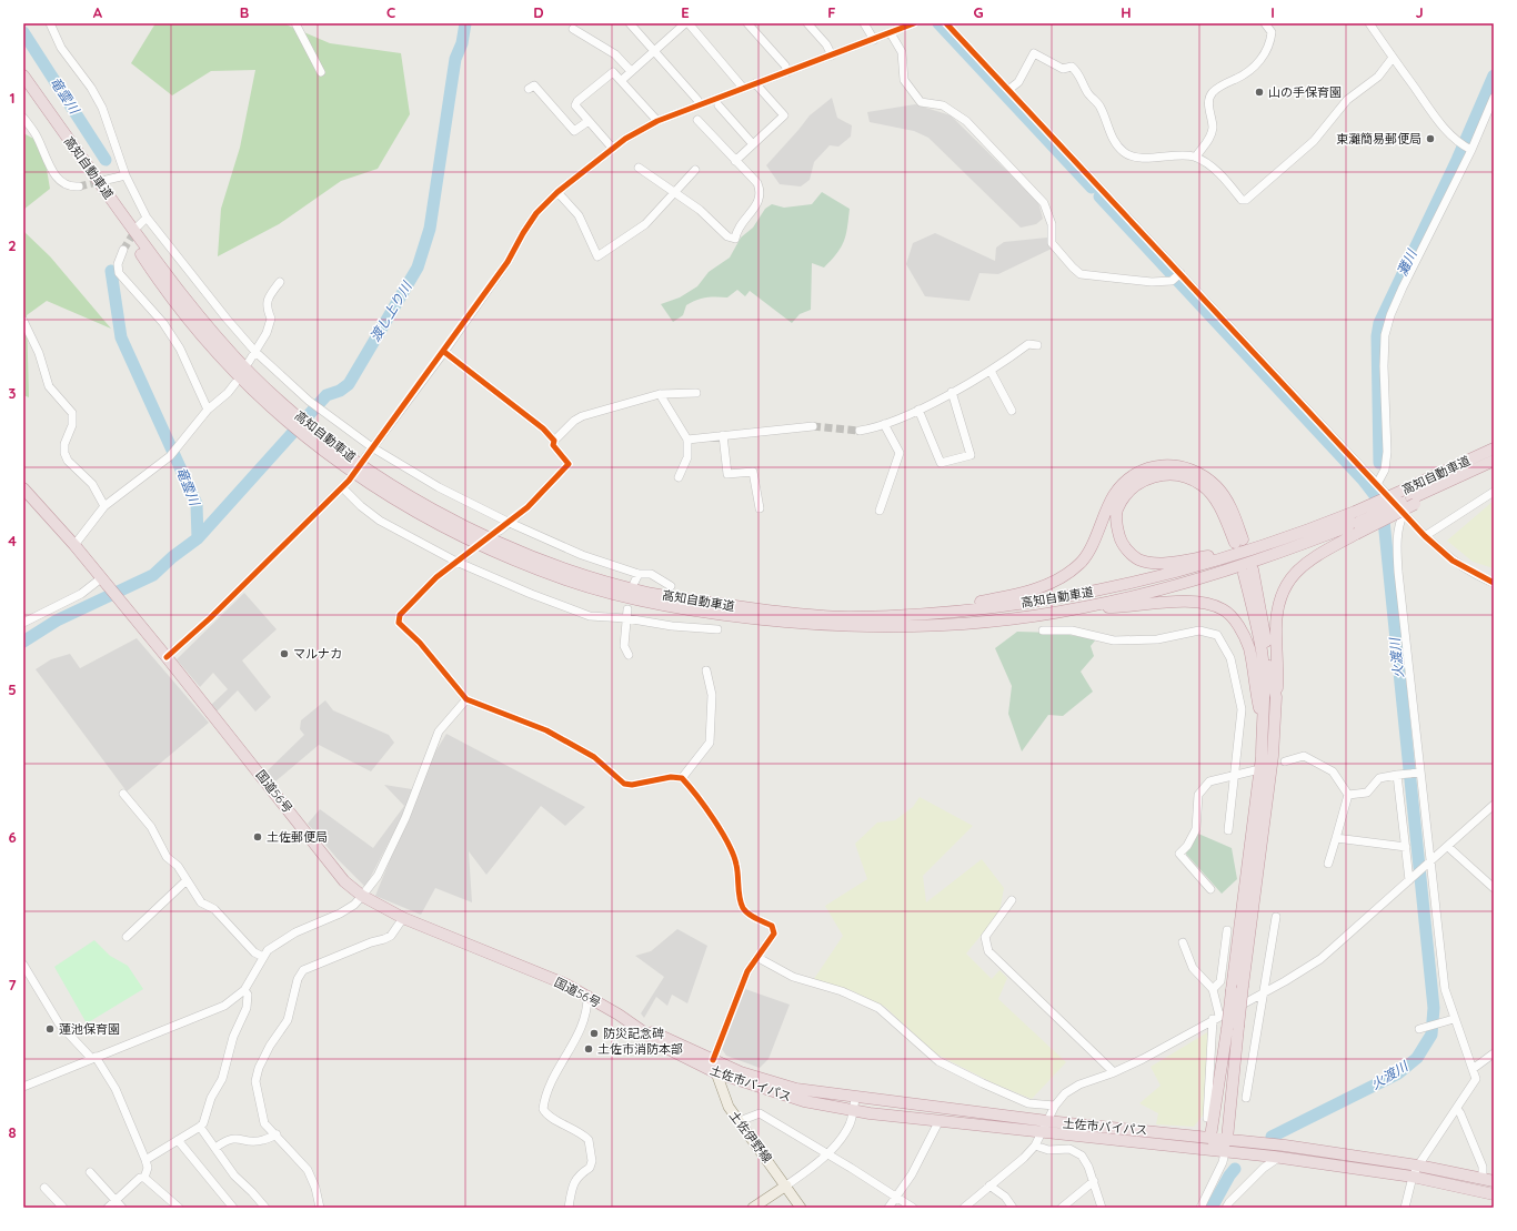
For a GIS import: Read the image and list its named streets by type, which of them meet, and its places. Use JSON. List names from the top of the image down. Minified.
{"streets":{"highway":["高知自動車道","国道56号","土佐市バイパス"],"main road":["土佐伊野線"]},"crossings":[["国道56号","土佐市バイパス"],["土佐市バイパス","土佐伊野線"]],"water":["竜雲川","灘川","渡し上り川","火渡川"],"places":["山の手保育園","東灘簡易郵便局","マルナカ","土佐郵便局","蓮池保育園","防災記念碑","土佐市消防本部"],"grid":{"columns":["A","B","C","D","E","F","G","H","I","J"],"rows":["1","2","3","4","5","6","7","8"]}}
